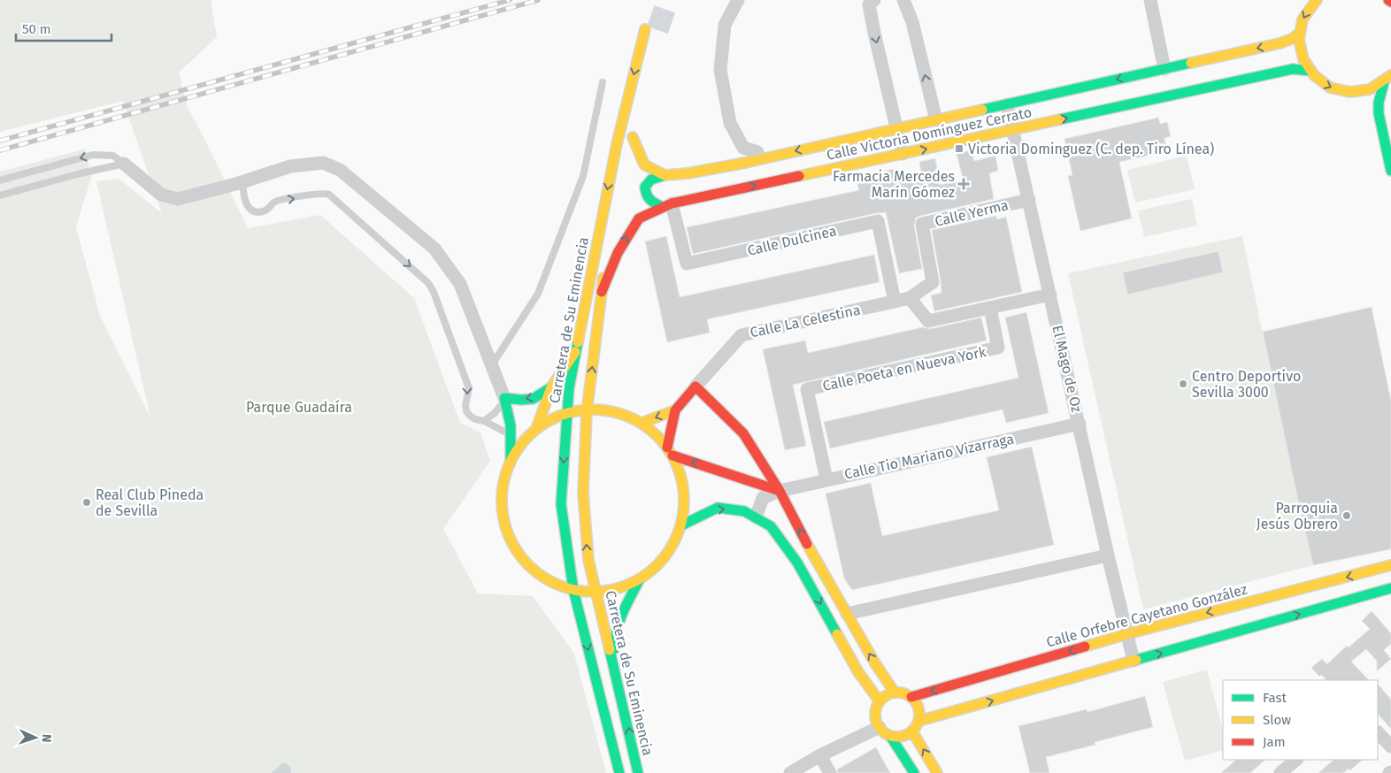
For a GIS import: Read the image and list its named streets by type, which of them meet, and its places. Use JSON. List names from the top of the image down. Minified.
{"streets":{"street":["Calle Victoria Domínguez Cerrato","Calle Yerma","Calle Dulcinea","Carretera de Su Eminencia","Calle La Celestina","Calle Poeta en Nueva York","El Mago de Oz","Calle Tio Mariano Vizarraga","Calle Orfebre Cayetano González"]},"crossings":[["Calle Victoria Domínguez Cerrato","Calle Dulcinea"],["Calle Victoria Domínguez Cerrato","Carretera de Su Eminencia"],["Calle Victoria Domínguez Cerrato","El Mago de Oz"],["Calle Yerma","Calle La Celestina"],["Calle Yerma","El Mago de Oz"],["Calle Dulcinea","Calle La Celestina"],["Calle Poeta en Nueva York","Calle Tio Mariano Vizarraga"],["El Mago de Oz","Calle Tio Mariano Vizarraga"],["El Mago de Oz","Calle Orfebre Cayetano González"]],"parks":["Parque Guadaíra"],"places":{"transit":["Victoria Dominguez (C. dep. Tiro Línea)"],"health":["Farmacia Mercedes Marín Gómez"],"other":["Centro Deportivo Sevilla 3000","Real Club Pineda de Sevilla","Parroquia Jesús Obrero"]},"legend":["Fast","Slow","Jam"],"scale_bar":"50 m","north":"right"}
